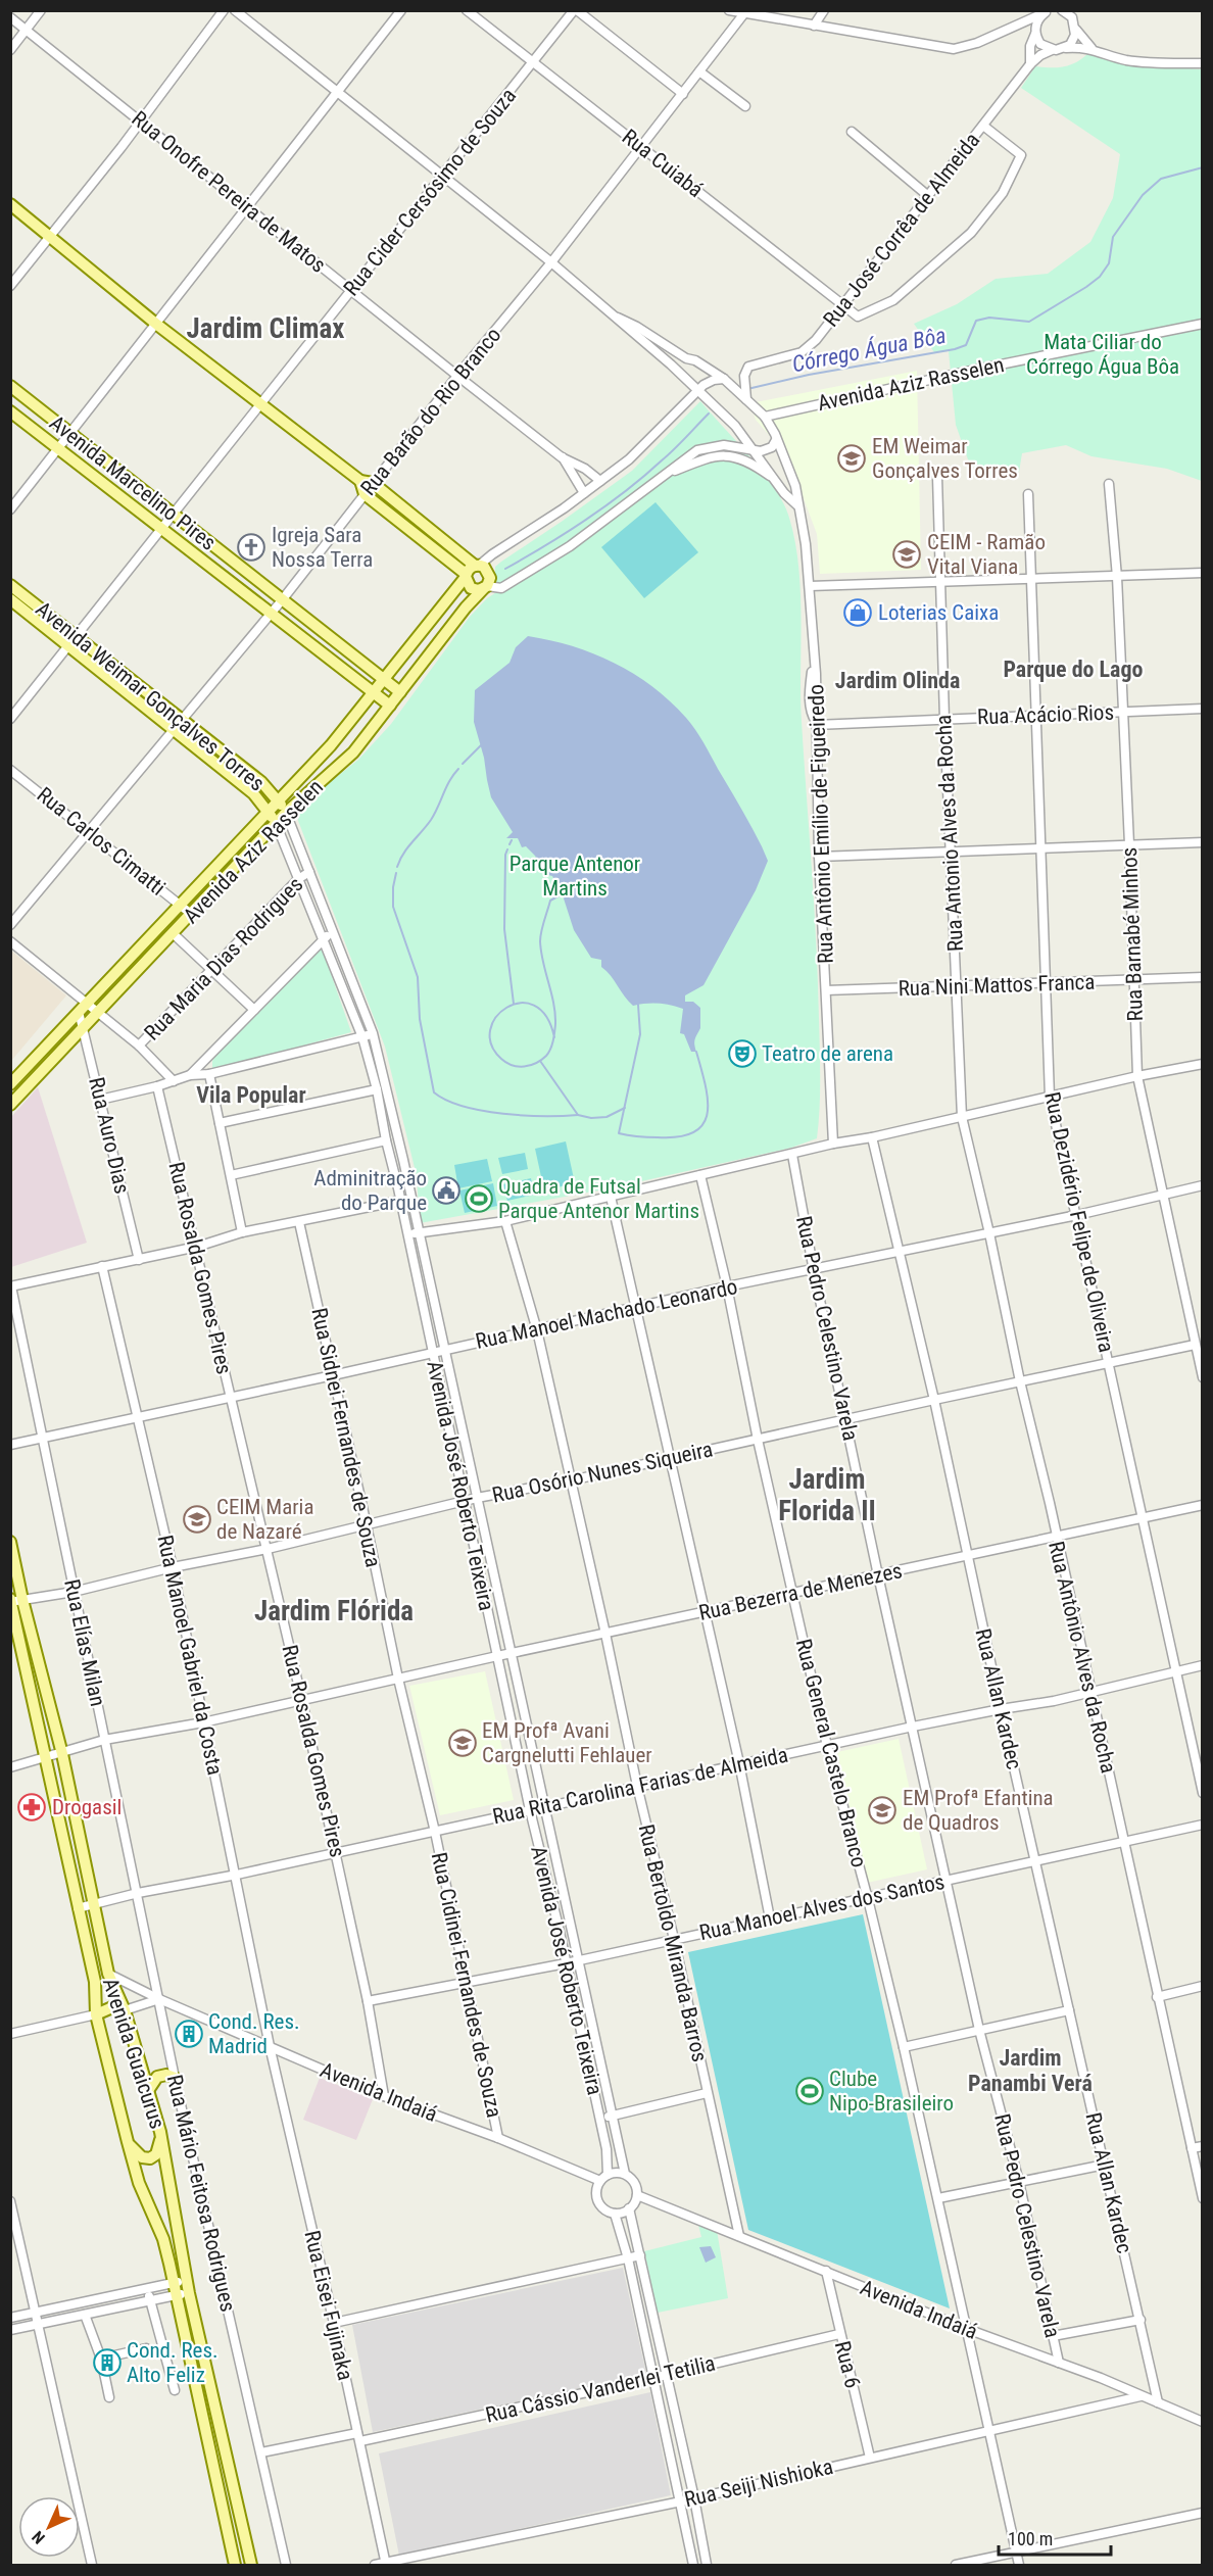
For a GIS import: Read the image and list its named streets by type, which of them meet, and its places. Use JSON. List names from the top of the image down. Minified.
{"streets":{"main road":["Avenida Aziz Rasselen","Avenida Marcelino Pires","Avenida Weimar Gonçalves Torres","Avenida José Roberto Teixeira","Avenida Guaicurus"],"street":["Rua Cuiabá","Rua Onofre Pereira de Matos","Rua Cider Cersósimo de Souza","Rua José Corrêa de Almeida","Rua Barão do Rio Branco","Rua Acácio Rios","Rua Antônio Emílio de Figueiredo","Rua Antonio Alves da Rocha","Rua Carlos Cimatti","Rua Barnabé Minhos","Rua Maria Dias Rodrigues","Rua Nini Mattos Franca","Rua Auro Dias","Rua Dezidério Felipe de Oliveira","Rua Rosalda Gomes Pires","Rua Manoel Machado Leonardo","Rua Pedro Celestino Varela","Rua Sidnei Fernandes de Souza","Rua Osório Nunes Siqueira","Rua Bezerra de Menezes","Rua Elías Milan","Rua Manoel Gabriel da Costa","Rua Antônio Alves da Rocha","Rua Allan Kardec","Rua General Castelo Branco","Rua Rita Carolina Farias de Almeida","Rua Manoel Alves dos Santos","Rua Bertoldo Miranda Barros","Rua Cidinei Fernandes de Souza","Avenida Indaiá","Rua Mário Feitosa Rodrigues","Rua Eisei Fujinaka","Rua 6","Rua Cássio Vanderlei Tetilia","Rua Seiji Nishioka"]},"crossings":[["Rua Cuiabá","Rua Cider Cersósimo de Souza"],["Rua Cuiabá","Rua José Corrêa de Almeida"],["Rua Cuiabá","Rua Barão do Rio Branco"],["Rua Onofre Pereira de Matos","Rua Cider Cersósimo de Souza"],["Rua Onofre Pereira de Matos","Rua Barão do Rio Branco"],["Rua Cider Cersósimo de Souza","Avenida Marcelino Pires"],["Rua Cider Cersósimo de Souza","Avenida Weimar Gonçalves Torres"],["Rua Cider Cersósimo de Souza","Rua Antônio Emílio de Figueiredo"],["Rua José Corrêa de Almeida","Rua Antônio Emílio de Figueiredo"],["Avenida Aziz Rasselen","Avenida Marcelino Pires"],["Avenida Aziz Rasselen","Avenida Weimar Gonçalves Torres"],["Avenida Aziz Rasselen","Rua Antônio Emílio de Figueiredo"],["Avenida Aziz Rasselen","Rua Carlos Cimatti"],["Avenida Aziz Rasselen","Rua Auro Dias"],["Avenida Aziz Rasselen","Avenida José Roberto Teixeira"],["Rua Barão do Rio Branco","Avenida Marcelino Pires"],["Rua Barão do Rio Branco","Avenida Weimar Gonçalves Torres"],["Rua Barão do Rio Branco","Rua Antônio Emílio de Figueiredo"],["Rua Barão do Rio Branco","Rua Carlos Cimatti"],["Avenida Weimar Gonçalves Torres","Avenida José Roberto Teixeira"],["Rua Acácio Rios","Rua Antônio Emílio de Figueiredo"],["Rua Acácio Rios","Rua Antonio Alves da Rocha"],["Rua Acácio Rios","Rua Barnabé Minhos"],["Rua Acácio Rios","Rua Dezidério Felipe de Oliveira"],["Rua Antônio Emílio de Figueiredo","Rua Nini Mattos Franca"],["Rua Antonio Alves da Rocha","Rua Nini Mattos Franca"],["Rua Antonio Alves da Rocha","Rua Antônio Alves da Rocha"],["Rua Barnabé Minhos","Rua Nini Mattos Franca"],["Rua Barnabé Minhos","Rua Manoel Machado Leonardo"],["Rua Barnabé Minhos","Rua Osório Nunes Siqueira"],["Rua Maria Dias Rodrigues","Avenida José Roberto Teixeira"],["Rua Nini Mattos Franca","Rua Dezidério Felipe de Oliveira"],["Rua Dezidério Felipe de Oliveira","Rua Manoel Machado Leonardo"],["Rua Dezidério Felipe de Oliveira","Rua Osório Nunes Siqueira"],["Rua Dezidério Felipe de Oliveira","Rua Bezerra de Menezes"],["Rua Dezidério Felipe de Oliveira","Rua Rita Carolina Farias de Almeida"],["Rua Rosalda Gomes Pires","Rua Manoel Machado Leonardo"],["Rua Rosalda Gomes Pires","Rua Osório Nunes Siqueira"],["Rua Rosalda Gomes Pires","Rua Bezerra de Menezes"],["Rua Rosalda Gomes Pires","Rua Rita Carolina Farias de Almeida"],["Rua Rosalda Gomes Pires","Rua Manoel Alves dos Santos"],["Rua Rosalda Gomes Pires","Avenida Indaiá"],["Rua Manoel Machado Leonardo","Rua Pedro Celestino Varela"],["Rua Manoel Machado Leonardo","Rua Sidnei Fernandes de Souza"],["Rua Manoel Machado Leonardo","Avenida José Roberto Teixeira"],["Rua Manoel Machado Leonardo","Rua Elías Milan"],["Rua Manoel Machado Leonardo","Rua Manoel Gabriel da Costa"],["Rua Manoel Machado Leonardo","Rua Antônio Alves da Rocha"],["Rua Manoel Machado Leonardo","Rua Allan Kardec"],["Rua Manoel Machado Leonardo","Rua General Castelo Branco"],["Rua Manoel Machado Leonardo","Rua Bertoldo Miranda Barros"],["Rua Pedro Celestino Varela","Rua Osório Nunes Siqueira"],["Rua Pedro Celestino Varela","Rua Bezerra de Menezes"],["Rua Pedro Celestino Varela","Rua Rita Carolina Farias de Almeida"],["Rua Pedro Celestino Varela","Rua Manoel Alves dos Santos"],["Rua Pedro Celestino Varela","Avenida Indaiá"],["Rua Sidnei Fernandes de Souza","Rua Osório Nunes Siqueira"],["Rua Sidnei Fernandes de Souza","Rua Bezerra de Menezes"],["Rua Sidnei Fernandes de Souza","Rua Rita Carolina Farias de Almeida"],["Rua Sidnei Fernandes de Souza","Rua Cidinei Fernandes de Souza"],["Rua Osório Nunes Siqueira","Avenida José Roberto Teixeira"],["Rua Osório Nunes Siqueira","Rua Elías Milan"],["Rua Osório Nunes Siqueira","Rua Manoel Gabriel da Costa"],["Rua Osório Nunes Siqueira","Rua Antônio Alves da Rocha"],["Rua Osório Nunes Siqueira","Rua Allan Kardec"],["Rua Osório Nunes Siqueira","Rua General Castelo Branco"],["Rua Osório Nunes Siqueira","Rua Bertoldo Miranda Barros"],["Rua Osório Nunes Siqueira","Avenida Guaicurus"],["Avenida José Roberto Teixeira","Rua Bezerra de Menezes"],["Avenida José Roberto Teixeira","Rua Rita Carolina Farias de Almeida"],["Avenida José Roberto Teixeira","Rua Manoel Alves dos Santos"],["Avenida José Roberto Teixeira","Avenida Indaiá"],["Rua Bezerra de Menezes","Rua Elías Milan"],["Rua Bezerra de Menezes","Rua Manoel Gabriel da Costa"],["Rua Bezerra de Menezes","Rua Antônio Alves da Rocha"],["Rua Bezerra de Menezes","Rua Allan Kardec"],["Rua Bezerra de Menezes","Rua General Castelo Branco"],["Rua Bezerra de Menezes","Rua Bertoldo Miranda Barros"],["Rua Bezerra de Menezes","Avenida Guaicurus"],["Rua Elías Milan","Rua Rita Carolina Farias de Almeida"],["Rua Elías Milan","Avenida Indaiá"],["Rua Elías Milan","Rua Mário Feitosa Rodrigues"],["Rua Manoel Gabriel da Costa","Rua Rita Carolina Farias de Almeida"],["Rua Manoel Gabriel da Costa","Avenida Indaiá"],["Rua Manoel Gabriel da Costa","Rua Eisei Fujinaka"],["Rua Antônio Alves da Rocha","Rua Rita Carolina Farias de Almeida"],["Rua Antônio Alves da Rocha","Rua Manoel Alves dos Santos"],["Rua Allan Kardec","Rua Rita Carolina Farias de Almeida"],["Rua Allan Kardec","Rua Manoel Alves dos Santos"],["Rua Allan Kardec","Avenida Indaiá"],["Rua General Castelo Branco","Rua Rita Carolina Farias de Almeida"],["Rua General Castelo Branco","Rua Manoel Alves dos Santos"],["Rua General Castelo Branco","Avenida Indaiá"],["Rua General Castelo Branco","Rua Seiji Nishioka"],["Rua Rita Carolina Farias de Almeida","Rua Bertoldo Miranda Barros"],["Rua Rita Carolina Farias de Almeida","Rua Cidinei Fernandes de Souza"],["Rua Rita Carolina Farias de Almeida","Avenida Guaicurus"],["Rua Manoel Alves dos Santos","Rua Bertoldo Miranda Barros"],["Rua Manoel Alves dos Santos","Rua Cidinei Fernandes de Souza"],["Rua Bertoldo Miranda Barros","Avenida Indaiá"],["Rua Cidinei Fernandes de Souza","Avenida Indaiá"],["Avenida Guaicurus","Avenida Indaiá"],["Avenida Indaiá","Rua Mário Feitosa Rodrigues"],["Avenida Indaiá","Rua Eisei Fujinaka"],["Avenida Indaiá","Rua 6"],["Avenida Indaiá","Rua Seiji Nishioka"],["Rua Mário Feitosa Rodrigues","Rua Cássio Vanderlei Tetilia"],["Rua Eisei Fujinaka","Rua Cássio Vanderlei Tetilia"],["Rua Eisei Fujinaka","Rua Seiji Nishioka"],["Rua 6","Rua Cássio Vanderlei Tetilia"],["Rua 6","Rua Seiji Nishioka"]],"districts":["Jardim Climax","Parque do Lago","Jardim Olinda","Vila Popular","Jardim Florida II","Jardim Flórida","Jardim Panambi Verá"],"water":["Córrego Água Bôa"],"parks":["Mata Ciliar do Córrego Água Bôa","Parque Antenor Martins"],"places":{"school or university":["EM Weimar Gonçalves Torres","CEIM - Ramão Vital Viana","CEIM Maria de Nazaré","EM Profª Avani Cargnelutti Fehlauer","EM Profª Efantina de Quadros"],"church":["Igreja Sara Nossa Terra"],"shop":["Loterias Caixa"],"theatre":["Teatro de arena"],"public building":["Adminitração do Parque"],"sports":["Quadra de Futsal Parque Antenor Martins","Clube Nipo-Brasileiro"],"pharmacy":["Drogasil"],"building":["Cond. Res. Madrid","Cond. Res. Alto Feliz"]},"scale_bar":"100 m","north":"bottom left"}
